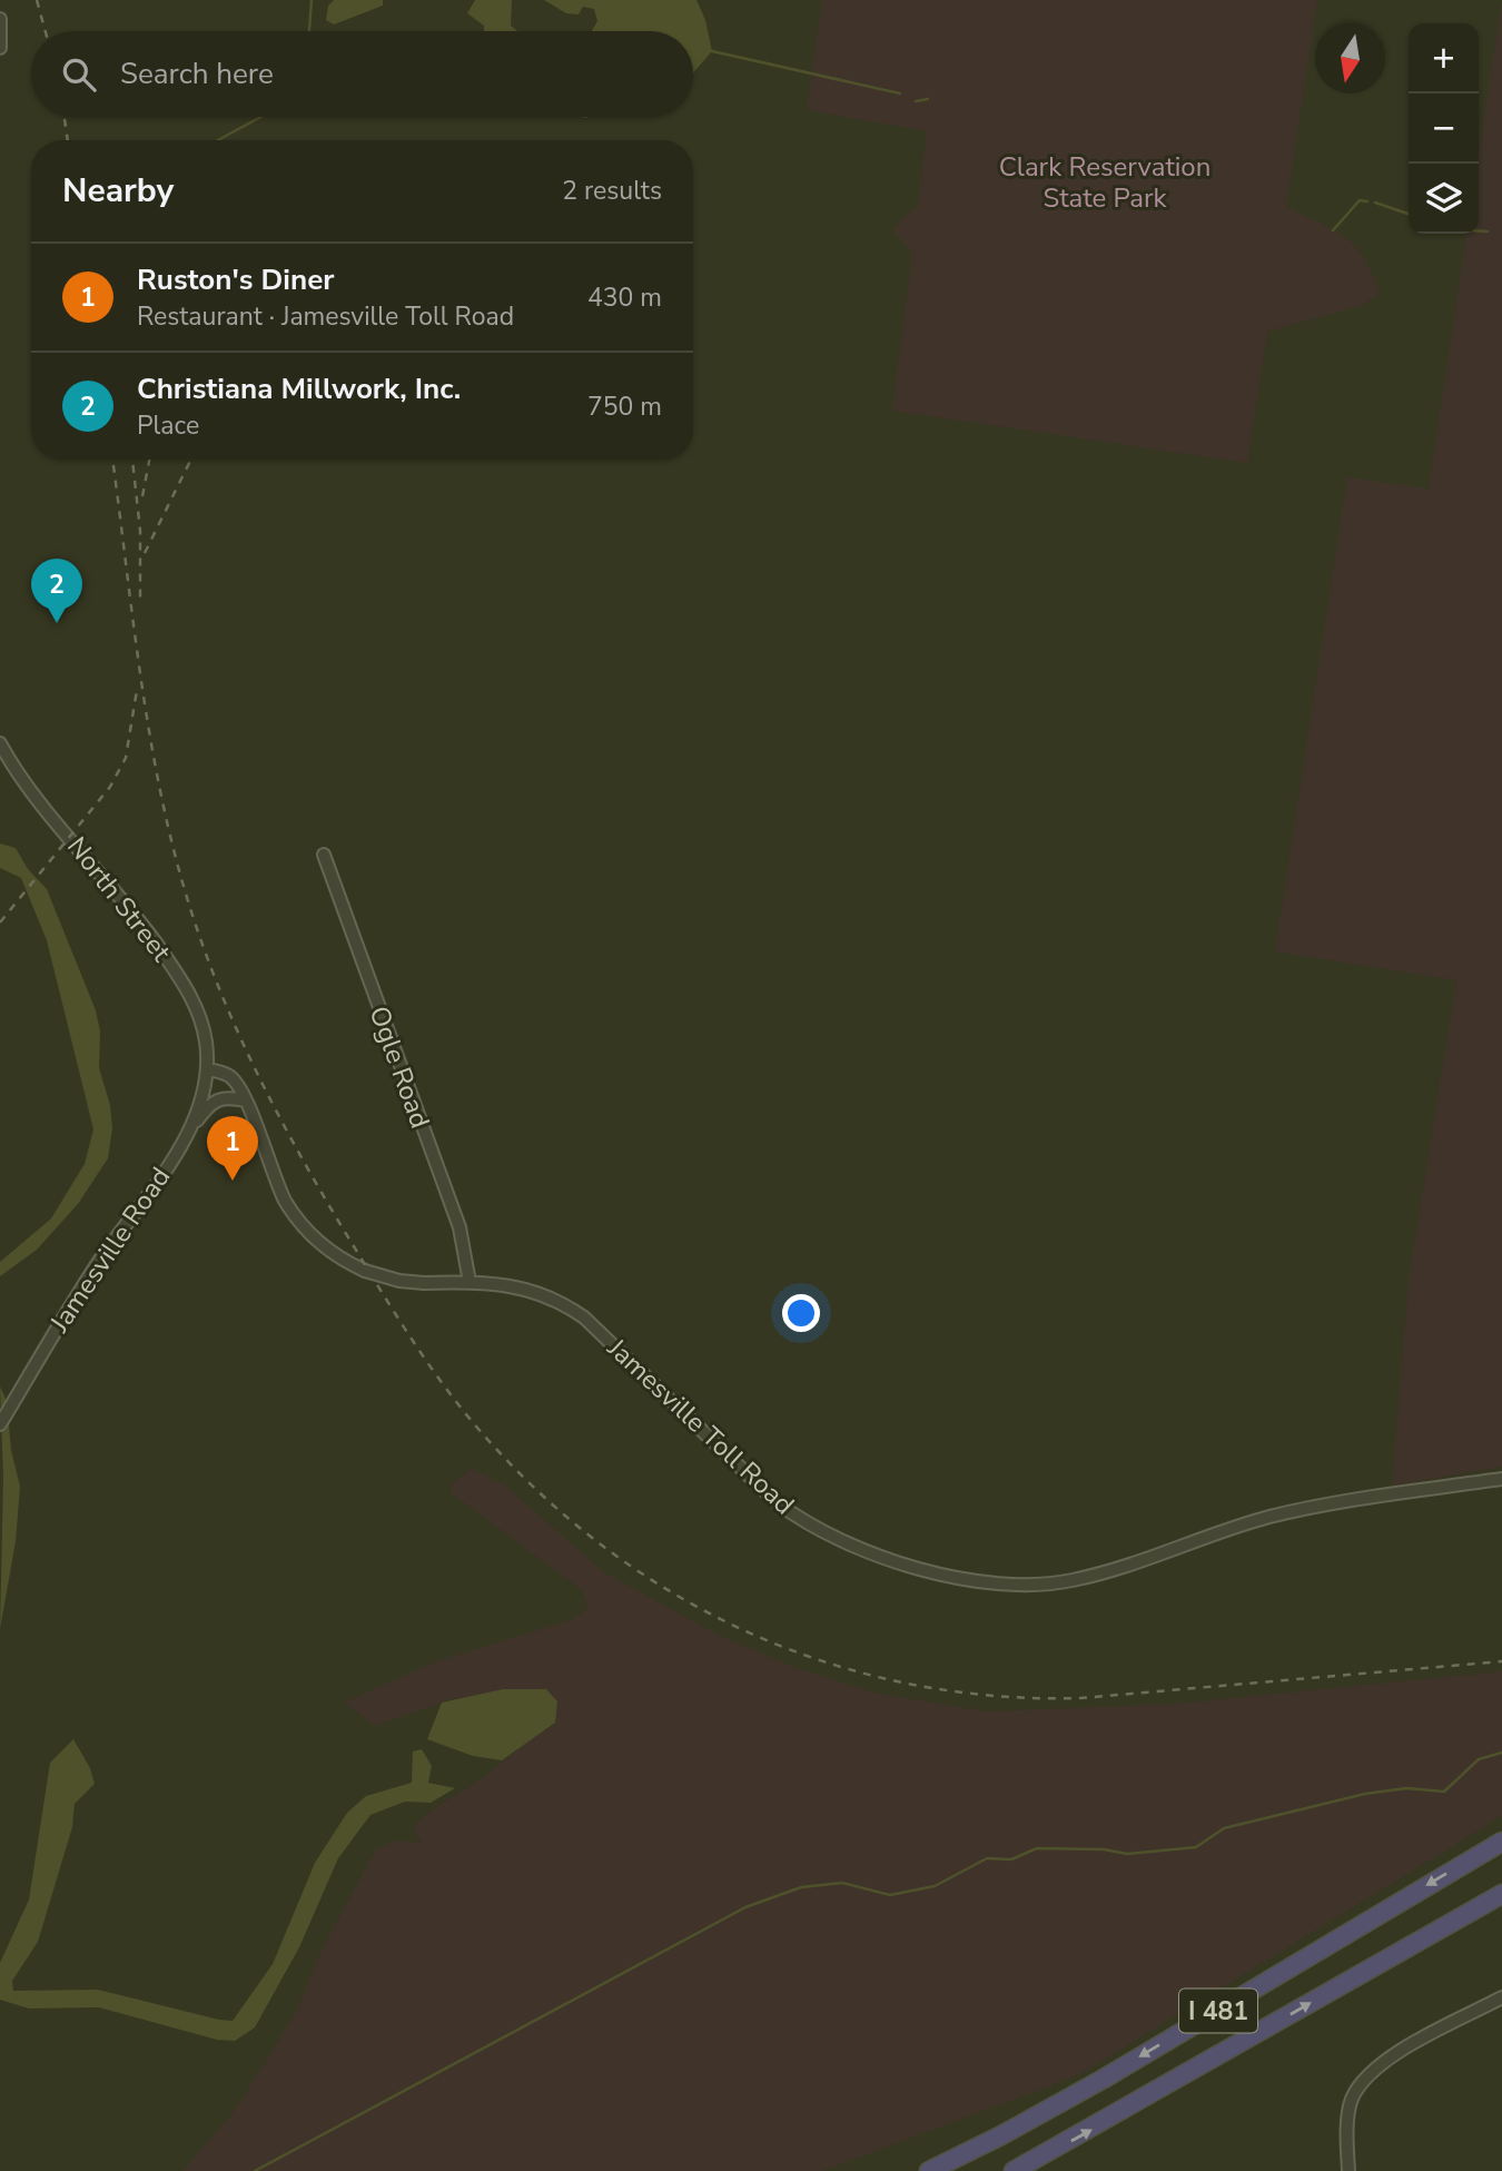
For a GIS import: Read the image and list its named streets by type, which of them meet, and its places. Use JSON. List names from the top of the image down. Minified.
{"streets":{"highway":["I 481"],"street":["North Street","Ogle Road","Jamesville Road","Jamesville Toll Road"]},"crossings":[["North Street","Jamesville Road"],["North Street","Jamesville Toll Road"],["Ogle Road","Jamesville Toll Road"],["Jamesville Road","Jamesville Toll Road"]],"parks":["Clark Reservation State Park"],"north":"bottom","page":{"map_buttons":["+","−"],"search":"Search here","heading":["Nearby","2 results"],"list":[{"mark":"1","name":"Ruston's Diner","note":"Restaurant · Jamesville Toll Road","value":"430 m"},{"mark":"2","name":"Christiana Millwork, Inc.","note":"Place","value":"750 m"}],"pins":["2","1"]}}
